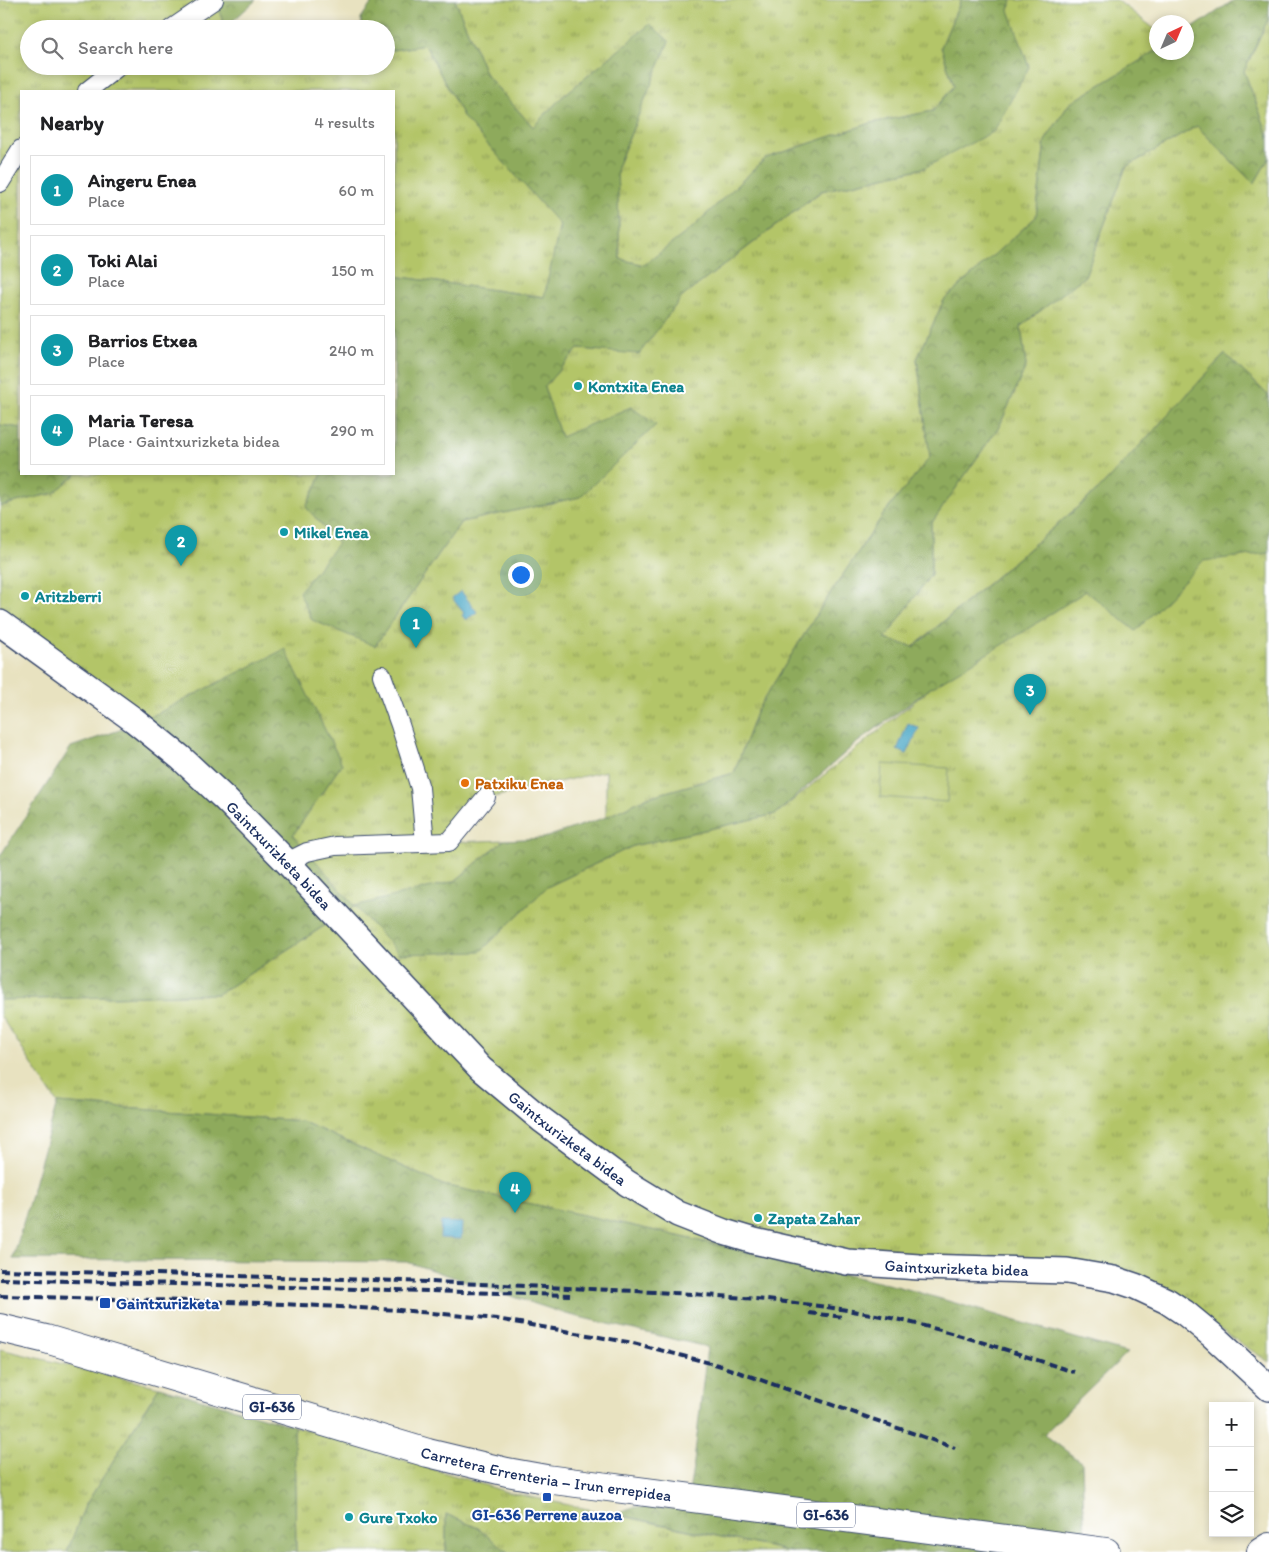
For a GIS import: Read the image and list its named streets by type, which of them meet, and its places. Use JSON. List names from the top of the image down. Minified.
{"streets":{"main road":["Gaintxurizketa bidea","GI-636","Carretera Errenteria – Irun errepidea"]},"places":{"other":["Kontxita Enea","Mikel Enea","Aritzberri","Patxiku Enea","Zapata Zahar","Gure Txoko"],"transit":["Gaintxurizketa","GI-636 Perrene auzoa"]},"north":"top right","page":{"search":"Search here","heading":["Nearby","4 results"],"list":[{"mark":"1","name":"Aingeru Enea","note":"Place","value":"60 m"},{"mark":"2","name":"Toki Alai","note":"Place","value":"150 m"},{"mark":"3","name":"Barrios Etxea","note":"Place","value":"240 m"},{"mark":"4","name":"Maria Teresa","note":"Place · Gaintxurizketa bidea","value":"290 m"}],"pins":["2","1","3","4"],"map_buttons":["+","−"]}}
